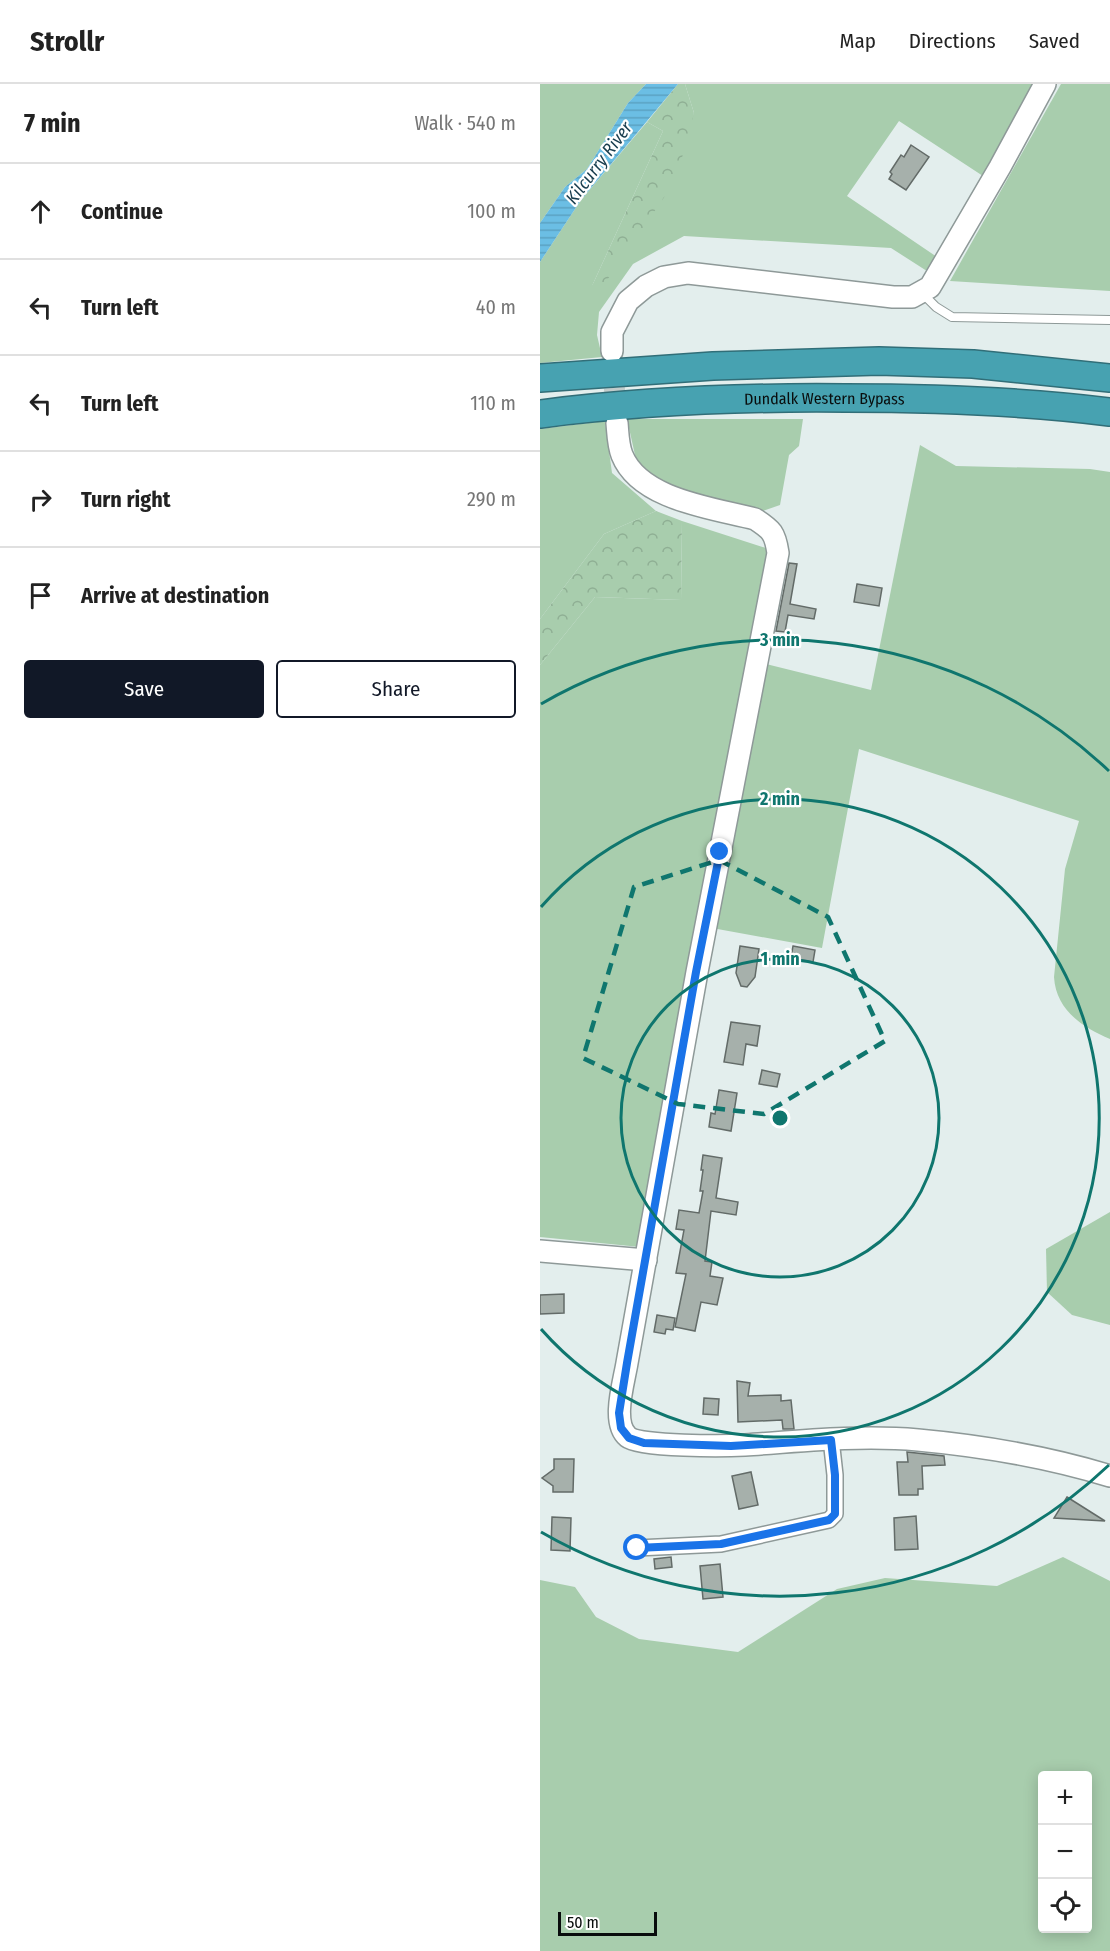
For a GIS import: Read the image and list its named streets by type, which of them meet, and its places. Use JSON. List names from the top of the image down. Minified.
{"streets":{"highway":["Dundalk Western Bypass"]},"water":["Kilcurry River"],"scale_bar":"50 m","page":{"header":"Strollr","nav":["Map","Directions","Saved"],"heading":["7 min","Walk · 540 m"],"list":[["Continue","100 m"],["Turn left","40 m"],["Turn left","110 m"],["Turn right","290 m"],"Arrive at destination"],"buttons":["Save","Share"],"map_buttons":["+","−"],"scale":"50 m"},"rings":["3 min","2 min","1 min"]}
